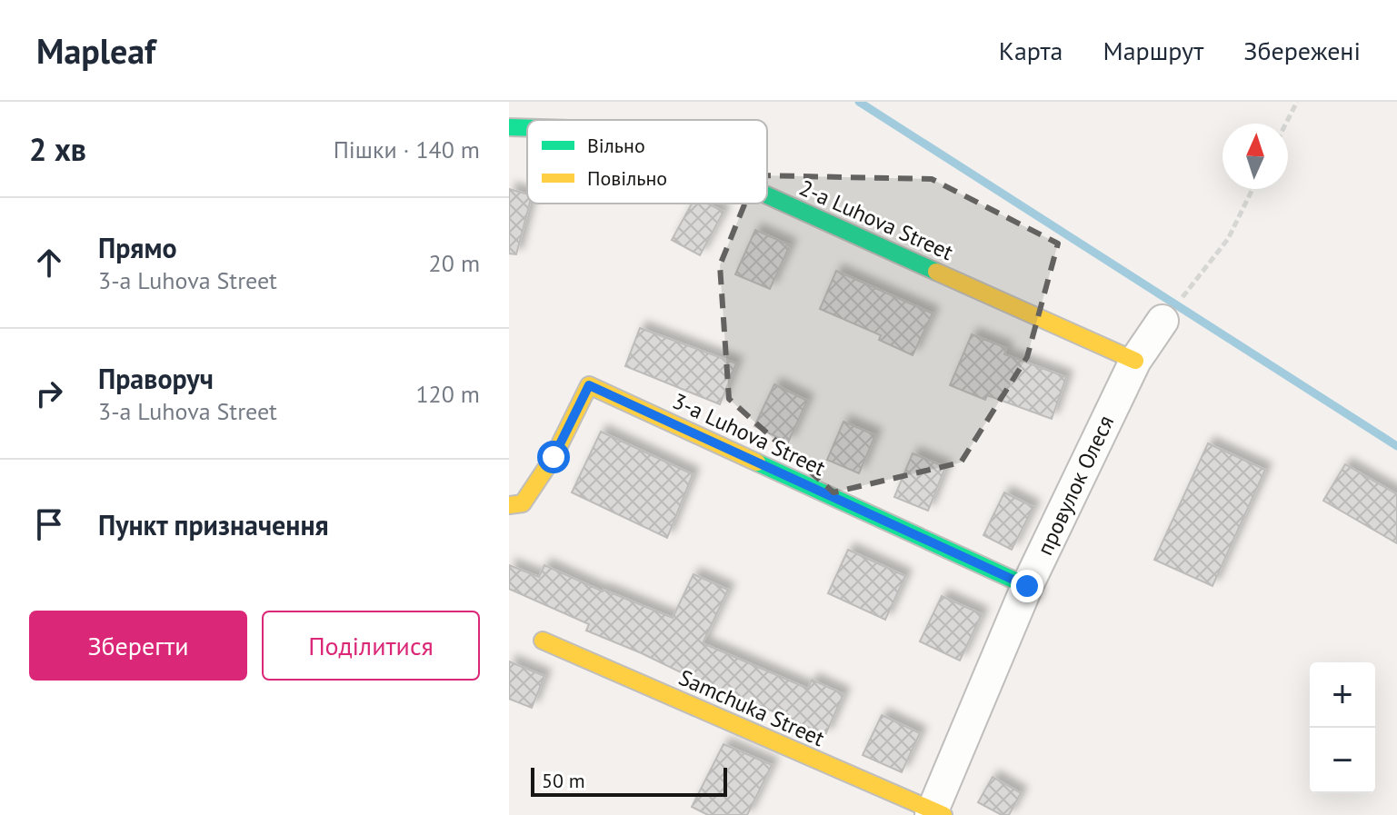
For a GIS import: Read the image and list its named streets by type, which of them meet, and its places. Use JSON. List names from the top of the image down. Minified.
{"streets":{"street":["2-a Luhova Street","3-a Luhova Street","провулок Олеся","Samchuka Street"]},"crossings":[["2-a Luhova Street","провулок Олеся"],["3-a Luhova Street","провулок Олеся"],["провулок Олеся","Samchuka Street"]],"legend":["Вільно","Повільно"],"scale_bar":"50 m","north":"top","page":{"header":"Mapleaf","nav":["Карта","Маршрут","Збережені"],"heading":["2 хв","Пішки · 140 m"],"list":[["Прямо","3-a Luhova Street","20 m"],["Праворуч","3-a Luhova Street","120 m"],"Пункт призначення"],"buttons":["Зберегти","Поділитися"],"map_buttons":["+","−"],"scale":"50 m"}}
